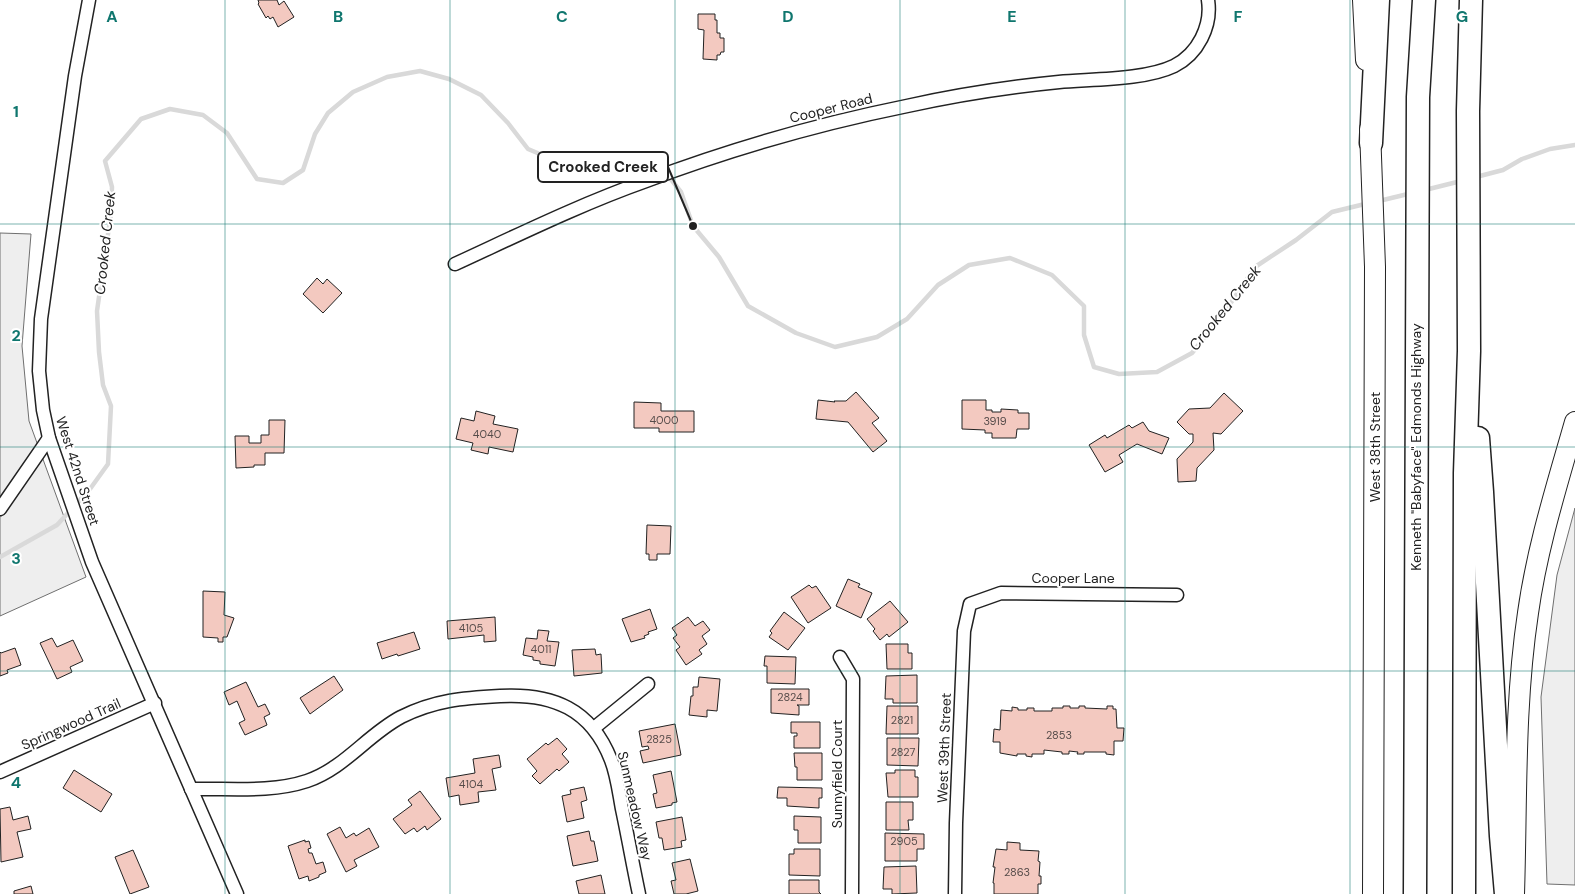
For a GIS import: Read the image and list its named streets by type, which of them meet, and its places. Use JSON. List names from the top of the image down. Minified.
{"streets":{"highway":["Kenneth \"Babyface\" Edmonds Highway"],"main road":["West 38th Street"],"street":["Cooper Road","West 42nd Street","Cooper Lane","Springwood Trail","West 39th Street","Sunnyfield Court","Sunmeadow Way"]},"crossings":[["West 42nd Street","Springwood Trail"],["Cooper Lane","West 39th Street"]],"water":["Crooked Creek"],"places":["Crooked Creek"],"house_numbers":["4000","3919","4040","4105","4011","2824","2821","2853","2825","2827","4104","2905","2863"],"grid":{"columns":["A","B","C","D","E","F","G"],"rows":["1","2","3","4"]}}
